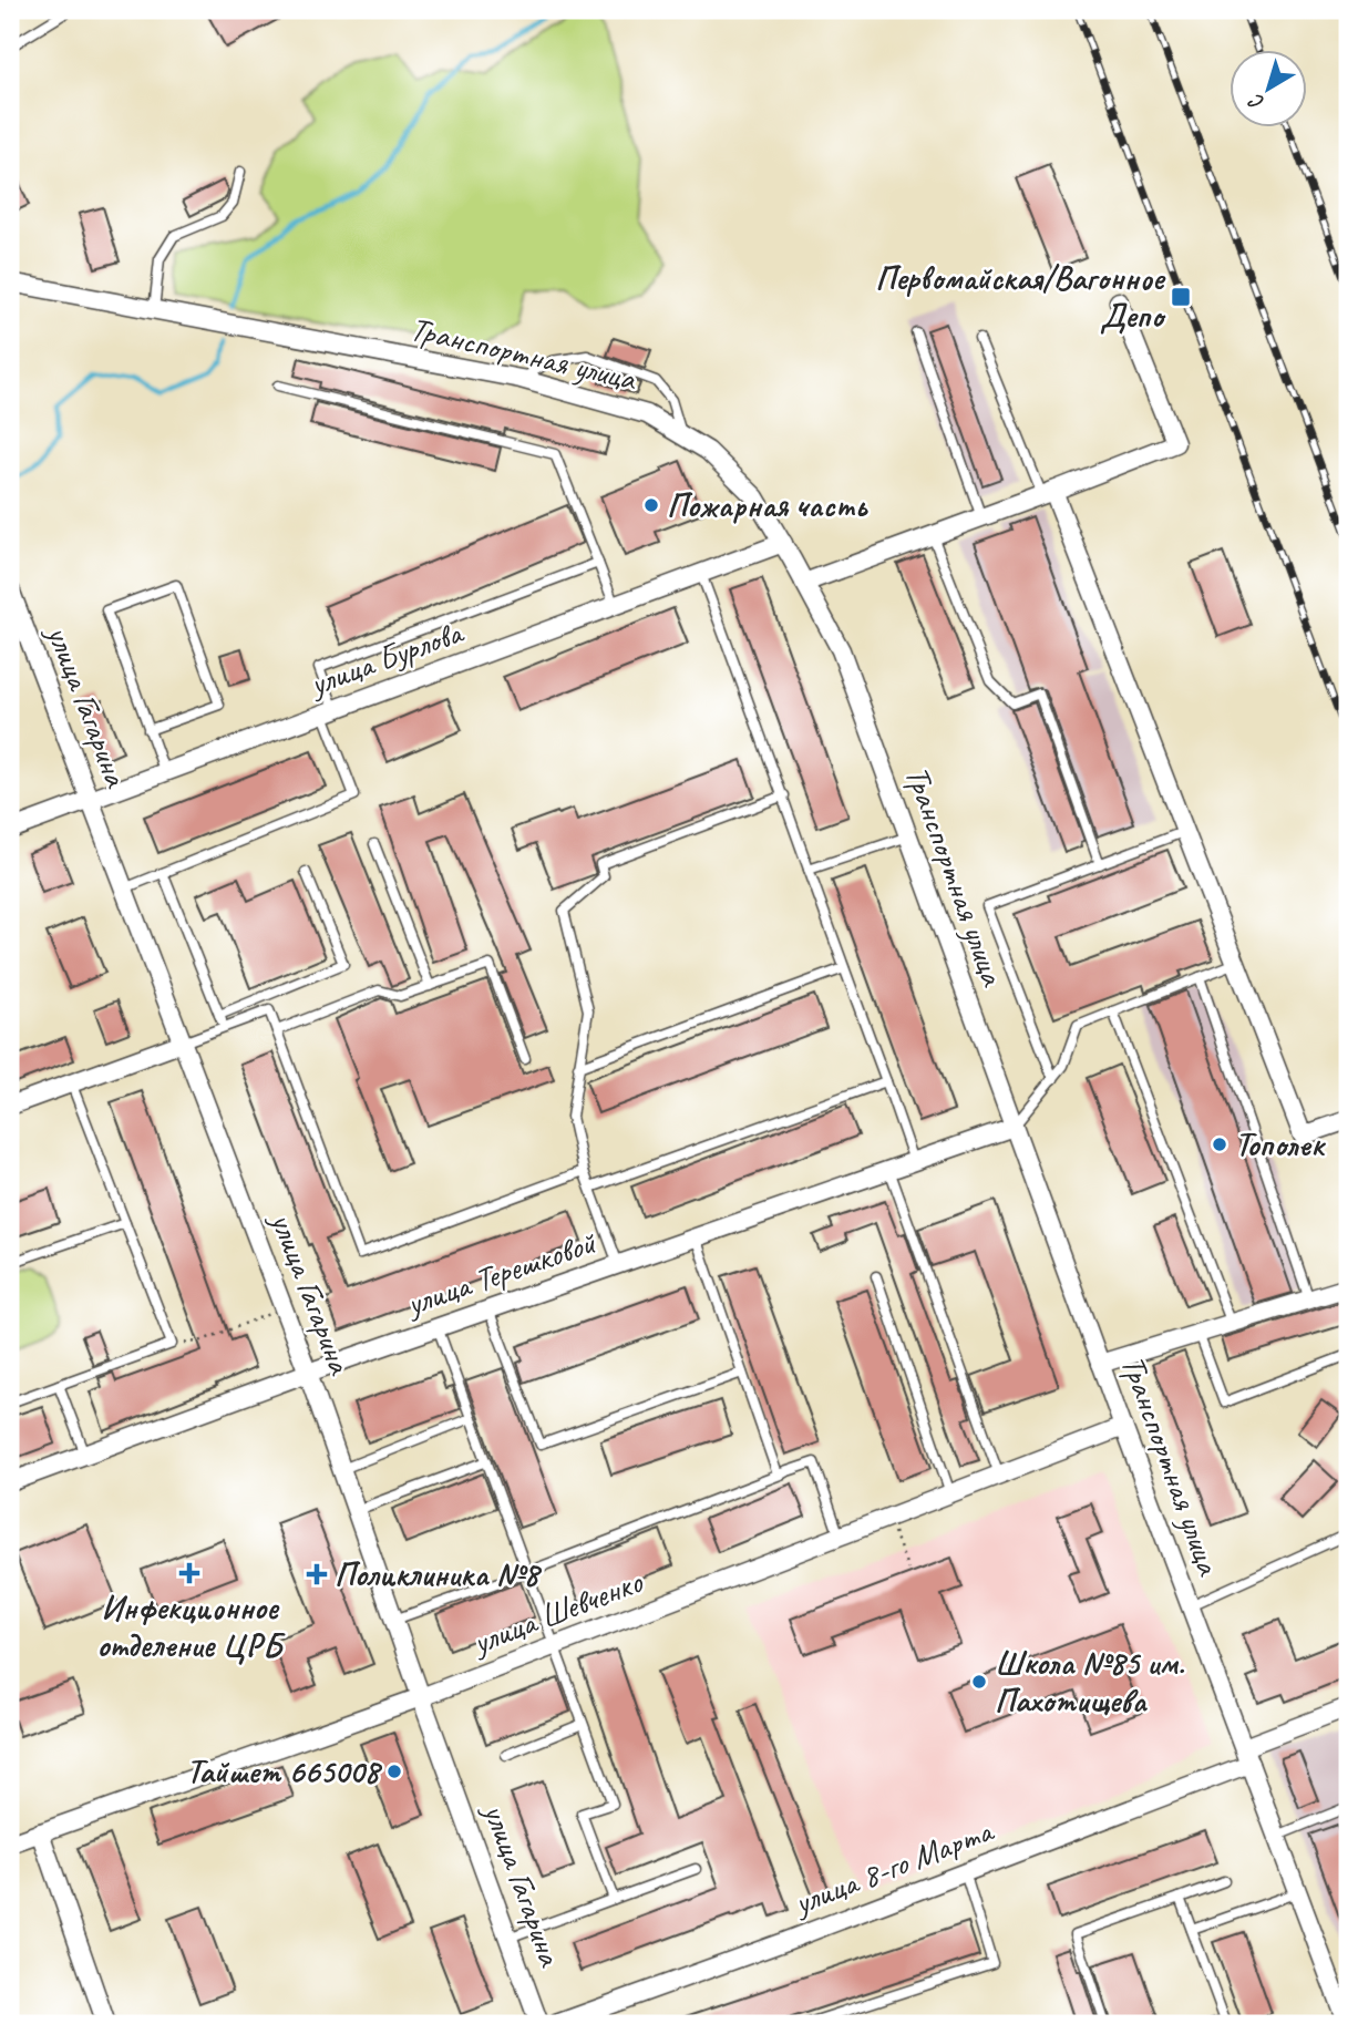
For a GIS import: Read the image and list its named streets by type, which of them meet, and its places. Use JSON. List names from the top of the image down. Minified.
{"streets":{"street":["Транспортная улица","улица Бурлова","улица Гагарина","улица Терешковой","улица Шевченко","улица 8-го Марта"]},"crossings":[["Транспортная улица","улица Бурлова"],["Транспортная улица","улица Терешковой"],["Транспортная улица","улица Шевченко"],["Транспортная улица","улица 8-го Марта"],["улица Бурлова","улица Гагарина"],["улица Гагарина","улица Терешковой"],["улица Гагарина","улица Шевченко"]],"places":{"transit":["Первомайская/Вагонное Депо"],"other":["Пожарная часть","Тополек","Школа №85 им. Пахотищева","Тайшет 665008"],"health":["Инфекционное отделение ЦРБ","Поликлиника №8"]},"north":"bottom left"}
